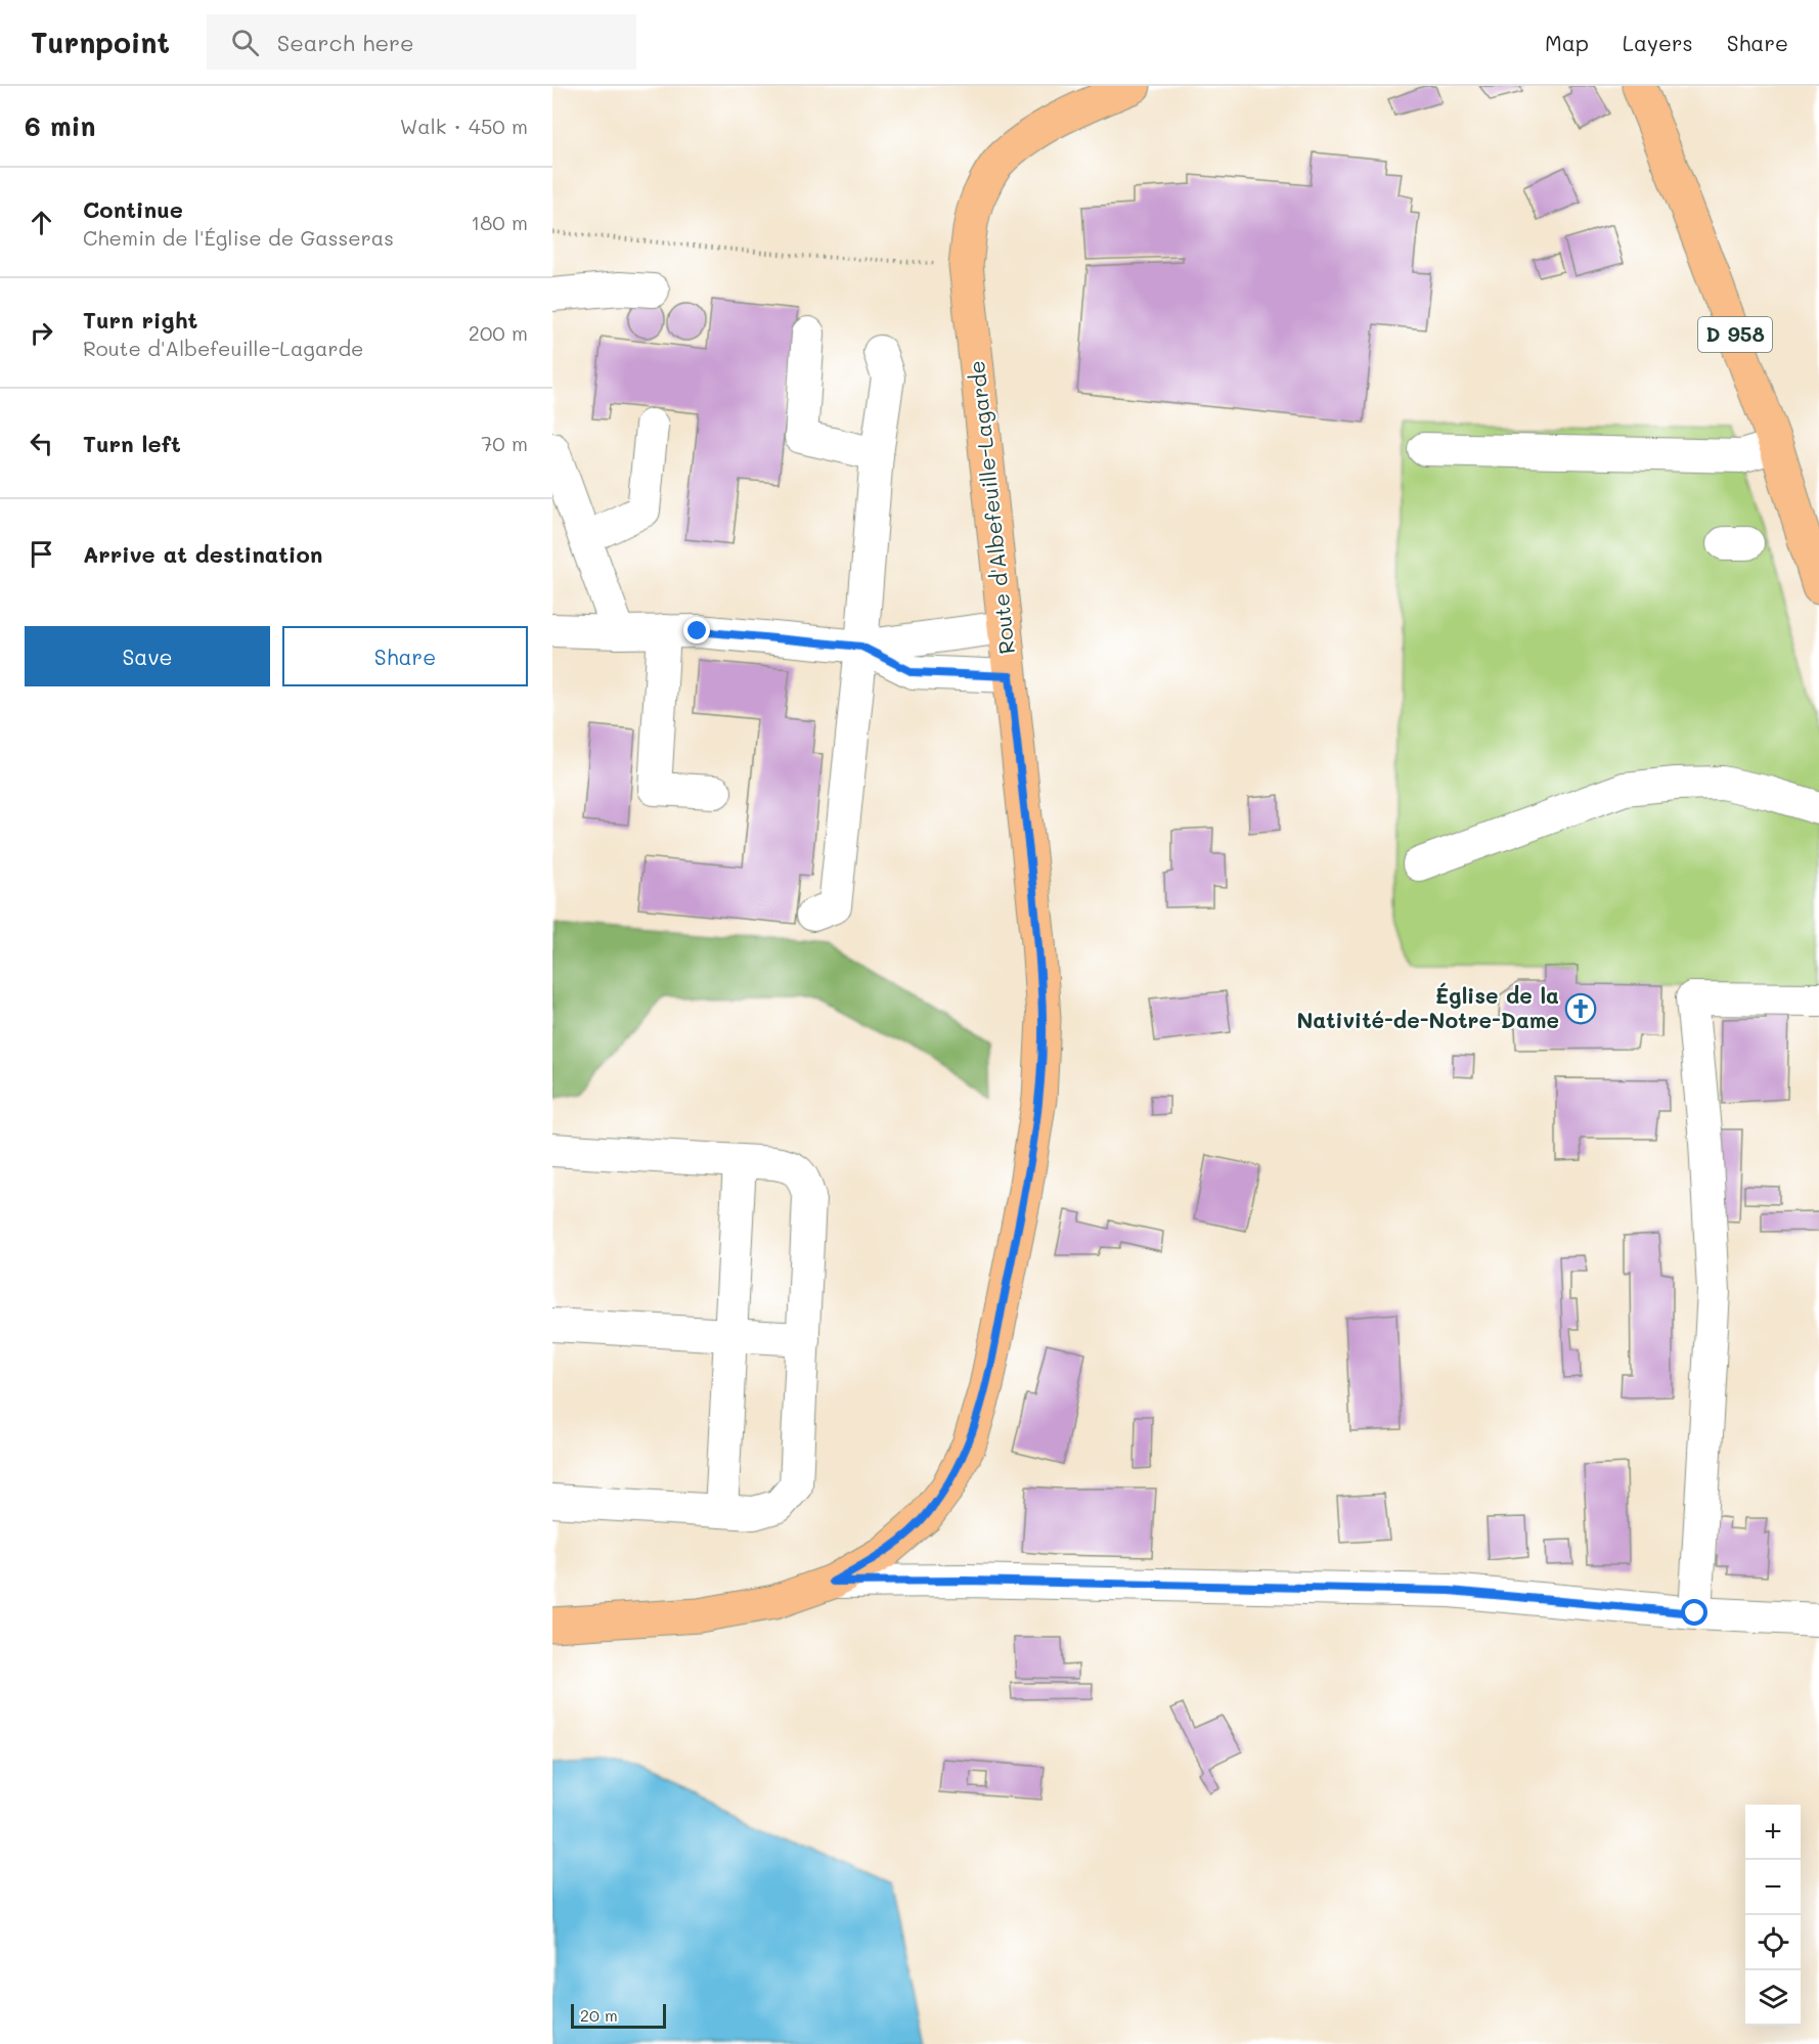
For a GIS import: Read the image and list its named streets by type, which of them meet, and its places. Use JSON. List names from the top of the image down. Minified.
{"streets":{"main road":["D 958","Route d'Albefeuille-Lagarde"]},"places":{"church":["Église de la Nativité-de-Notre-Dame"]},"scale_bar":"20 m","page":{"header":"Turnpoint","search":"Search here","nav":["Map","Layers","Share"],"heading":["6 min","Walk · 450 m"],"list":[["Continue","Chemin de l'Église de Gasseras","180 m"],["Turn right","Route d'Albefeuille-Lagarde","200 m"],["Turn left","70 m"],"Arrive at destination"],"buttons":["Save","Share"],"map_buttons":["+","−"],"scale":"20 m"}}
